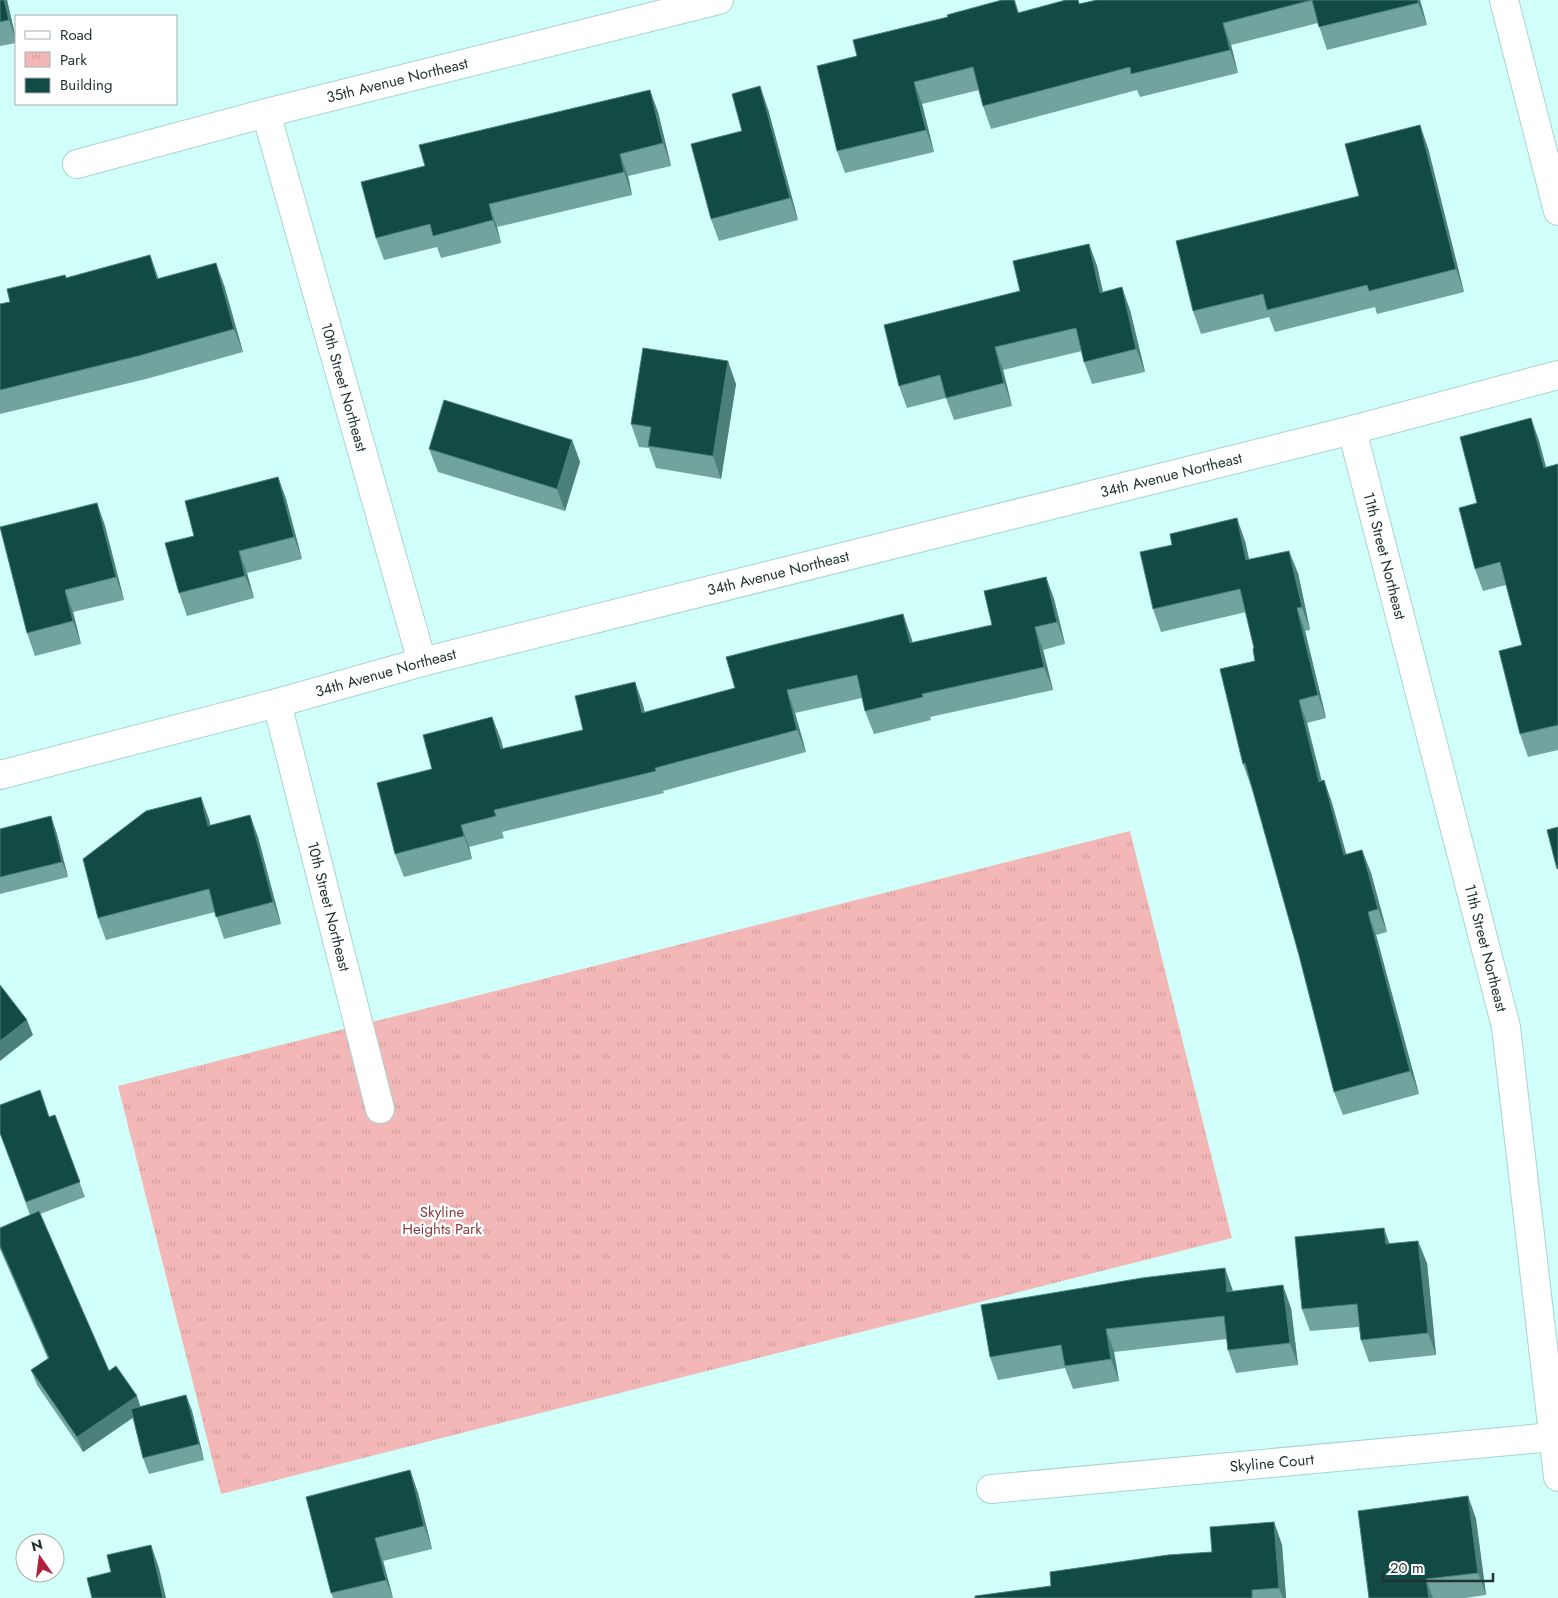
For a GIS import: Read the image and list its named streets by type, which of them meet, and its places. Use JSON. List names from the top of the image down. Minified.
{"streets":{"street":["35th Avenue Northeast","10th Street Northeast","34th Avenue Northeast","11th Street Northeast","Skyline Court"]},"crossings":[["35th Avenue Northeast","10th Street Northeast"],["10th Street Northeast","34th Avenue Northeast"],["34th Avenue Northeast","11th Street Northeast"],["11th Street Northeast","Skyline Court"]],"parks":["Skyline Heights Park"],"legend":["Road","Park","Building"],"scale_bar":"20 m","north":"top"}
